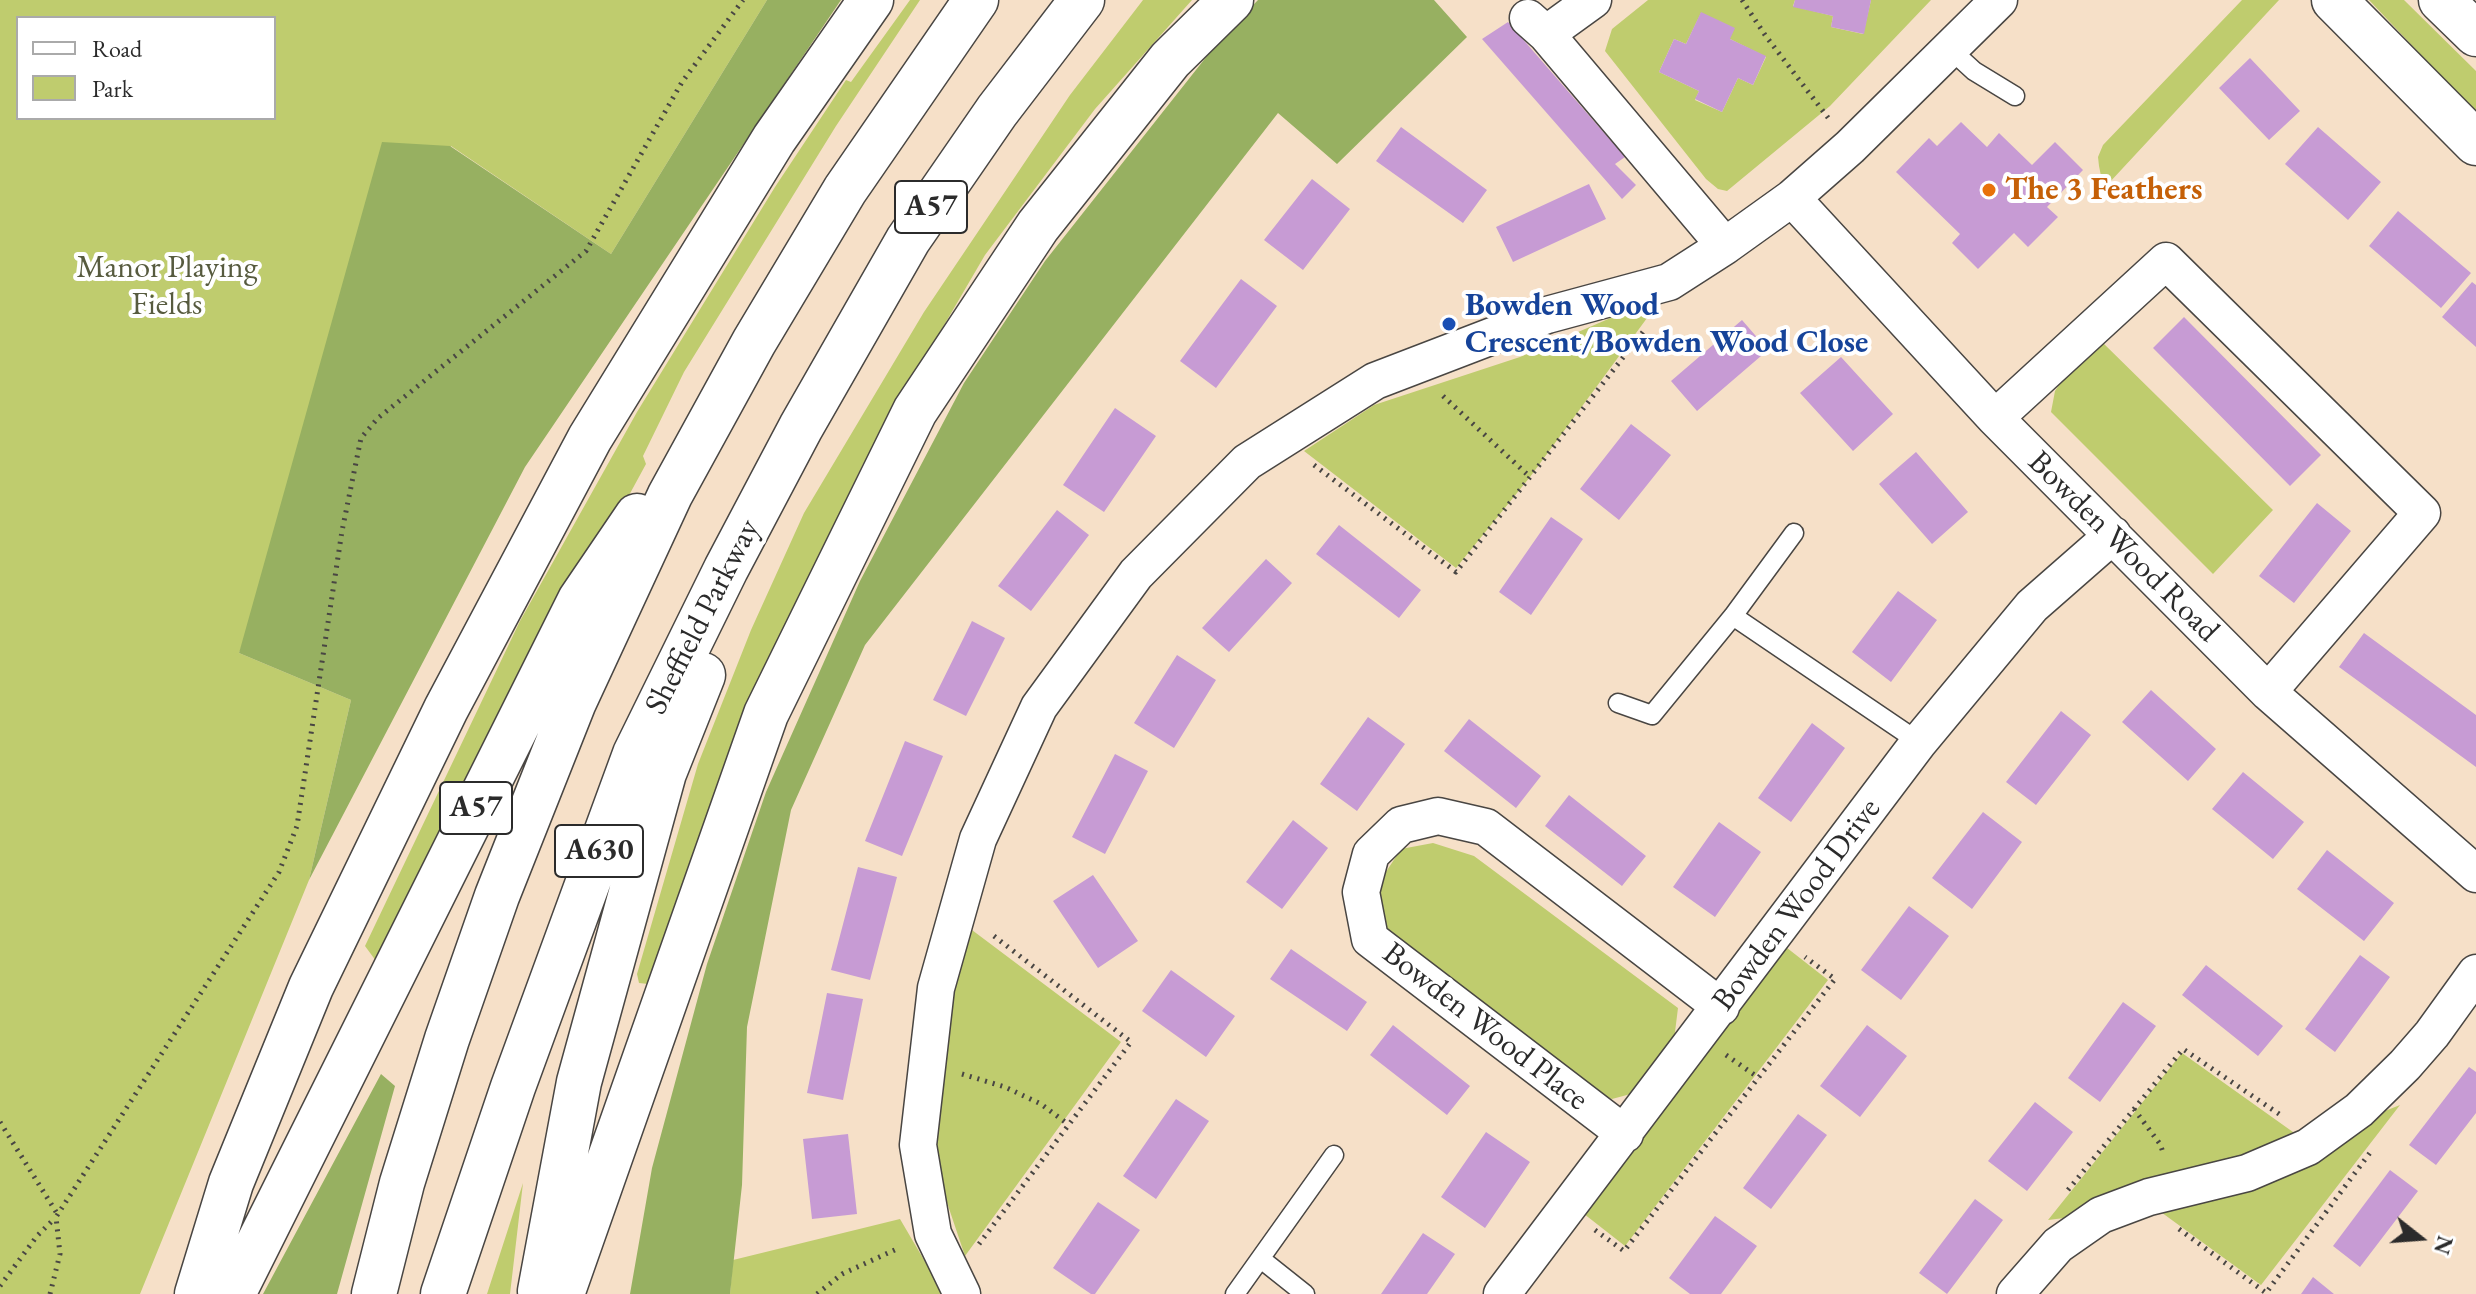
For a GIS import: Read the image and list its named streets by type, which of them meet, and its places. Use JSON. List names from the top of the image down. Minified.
{"streets":{"highway":["A57","Sheffield Parkway","A630"],"street":["Bowden Wood Road","Bowden Wood Drive","Bowden Wood Place"]},"crossings":[["A57","Sheffield Parkway"],["A57","A630"],["Bowden Wood Road","Bowden Wood Drive"],["Bowden Wood Drive","Bowden Wood Place"]],"parks":["Manor Playing Fields"],"places":["The 3 Feathers","Bowden Wood Crescent/Bowden Wood Close"],"legend":["Road","Park"],"north":"right"}
